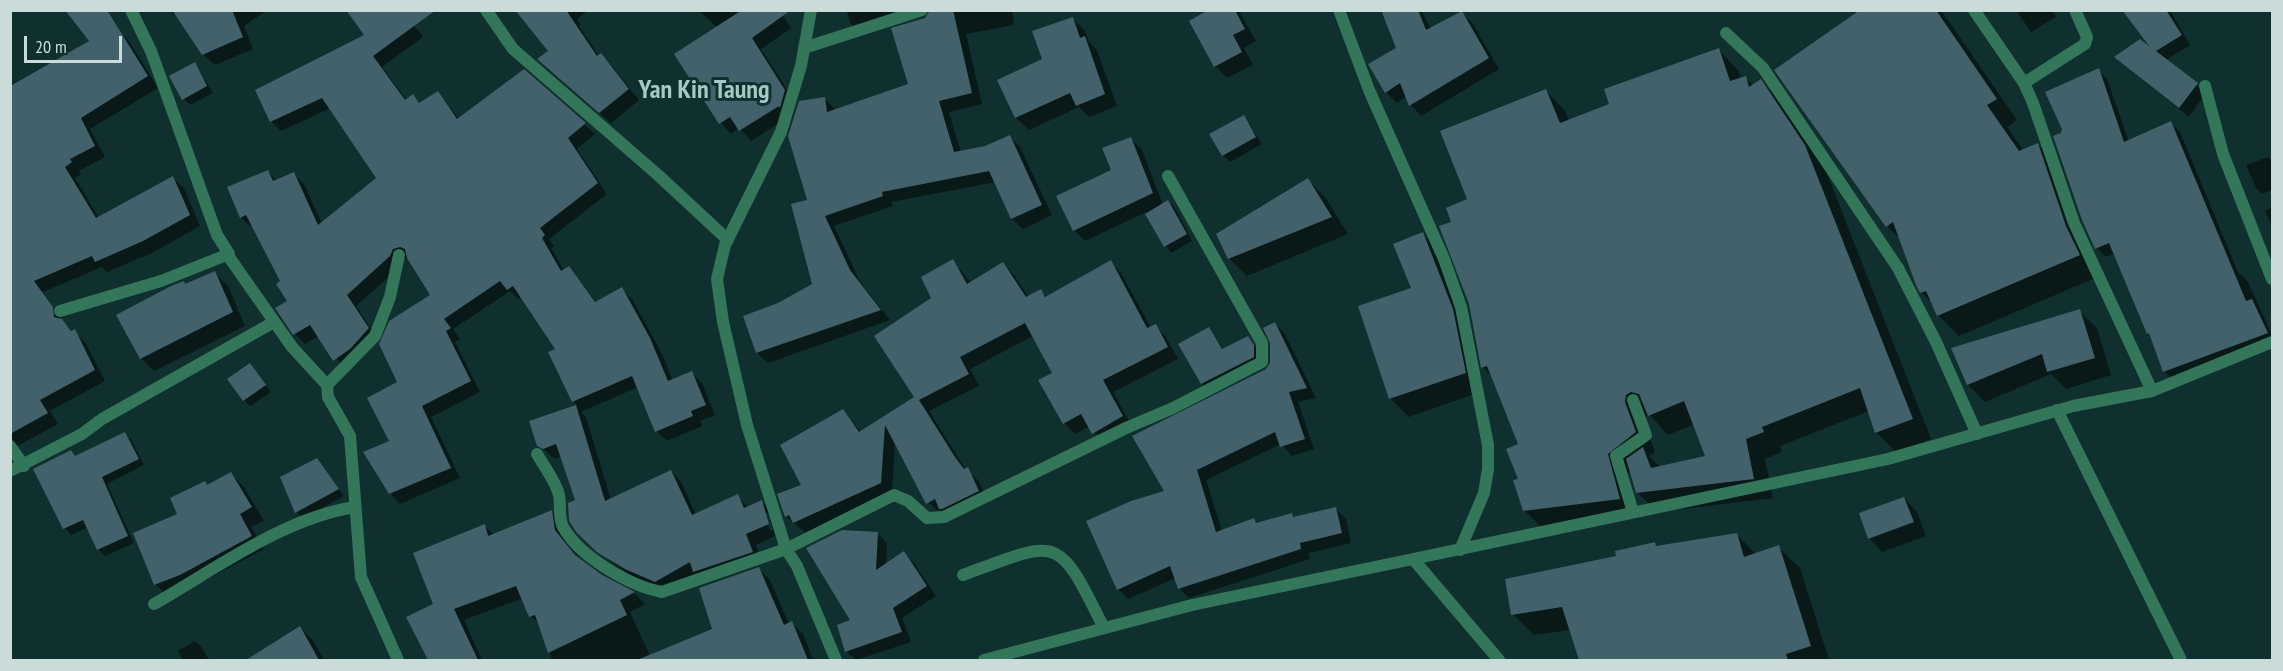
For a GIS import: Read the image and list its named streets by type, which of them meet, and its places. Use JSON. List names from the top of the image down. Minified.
{"districts":["Yan Kin Taung"],"scale_bar":"20 m"}
